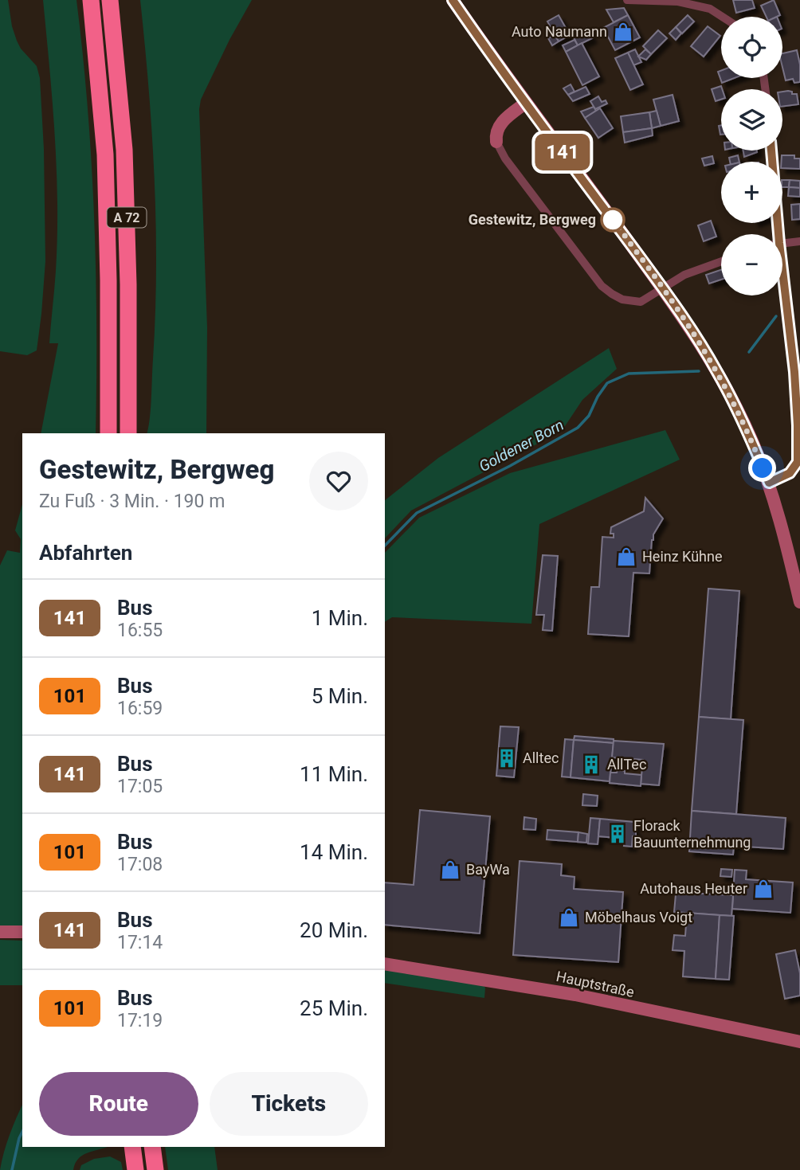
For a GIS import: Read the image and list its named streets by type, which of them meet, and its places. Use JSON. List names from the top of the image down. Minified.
{"streets":{"highway":["A 72"],"main road":["Hauptstraße"]},"water":["Goldener Born"],"places":{"shop":["Auto Naumann","Heinz Kühne","BayWa","Autohaus Heuter","Möbelhaus Voigt"],"other":["Gestewitz, Bergweg"],"building":["Alltec","AllTec","Florack Bauunternehmung"]},"lines":["bus line 141"],"page":{"on_map":"141","map_buttons":["+","−"],"heading":[["Gestewitz, Bergweg","Zu Fuß · 3 Min. · 190 m"],"Abfahrten"],"list":[{"mark":"141","name":"Bus","note":"16:55","value":"1 Min."},{"mark":"101","name":"Bus","note":"16:59","value":"5 Min."},{"mark":"141","name":"Bus","note":"17:05","value":"11 Min."},{"mark":"101","name":"Bus","note":"17:08","value":"14 Min."},{"mark":"141","name":"Bus","note":"17:14","value":"20 Min."},{"mark":"101","name":"Bus","note":"17:19","value":"25 Min."}],"buttons":["Route","Tickets"]}}
